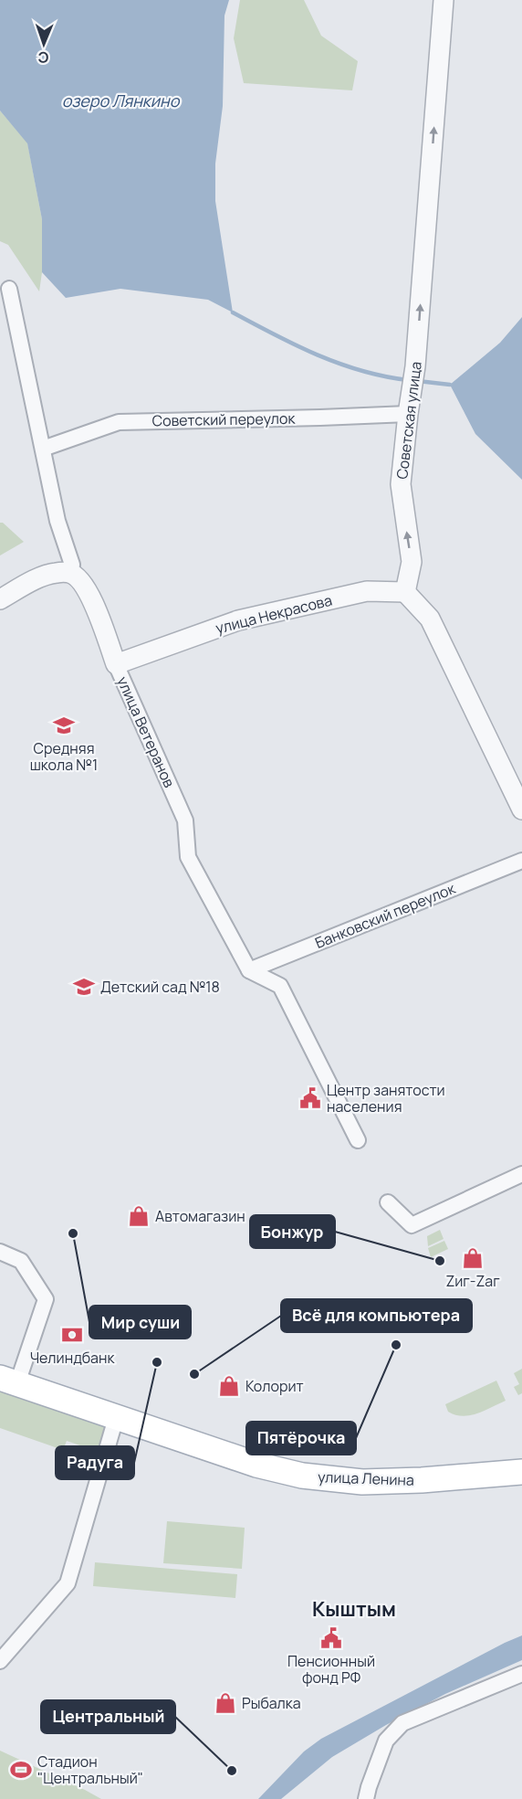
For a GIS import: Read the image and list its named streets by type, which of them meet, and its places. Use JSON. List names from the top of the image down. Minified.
{"streets":{"main road":["улица Ленина"],"street":["Советский переулок","Советская улица","улица Некрасова","улица Ветеранов","Банковский переулок"]},"crossings":[["Советский переулок","Советская улица"],["Советская улица","улица Некрасова"],["улица Некрасова","улица Ветеранов"],["улица Ветеранов","Банковский переулок"]],"one_way":["Советская улица"],"districts":["Кыштым"],"water":["озеро Лянкино"],"places":{"school or university":["Средняя школа №1","Детский сад №18"],"public building":["Центр занятости населения","Пенсионный фонд РФ"],"shop":["Автомагазин","Zиг-Zаг","Колорит","Рыбалка"],"other":["Мир суши","Бонжур","Пятёрочка","Радуга","Всё для компьютера","Центральный"],"bank":["Челиндбанк"],"sports":["Стадион \"Центральный\""]},"north":"bottom"}
